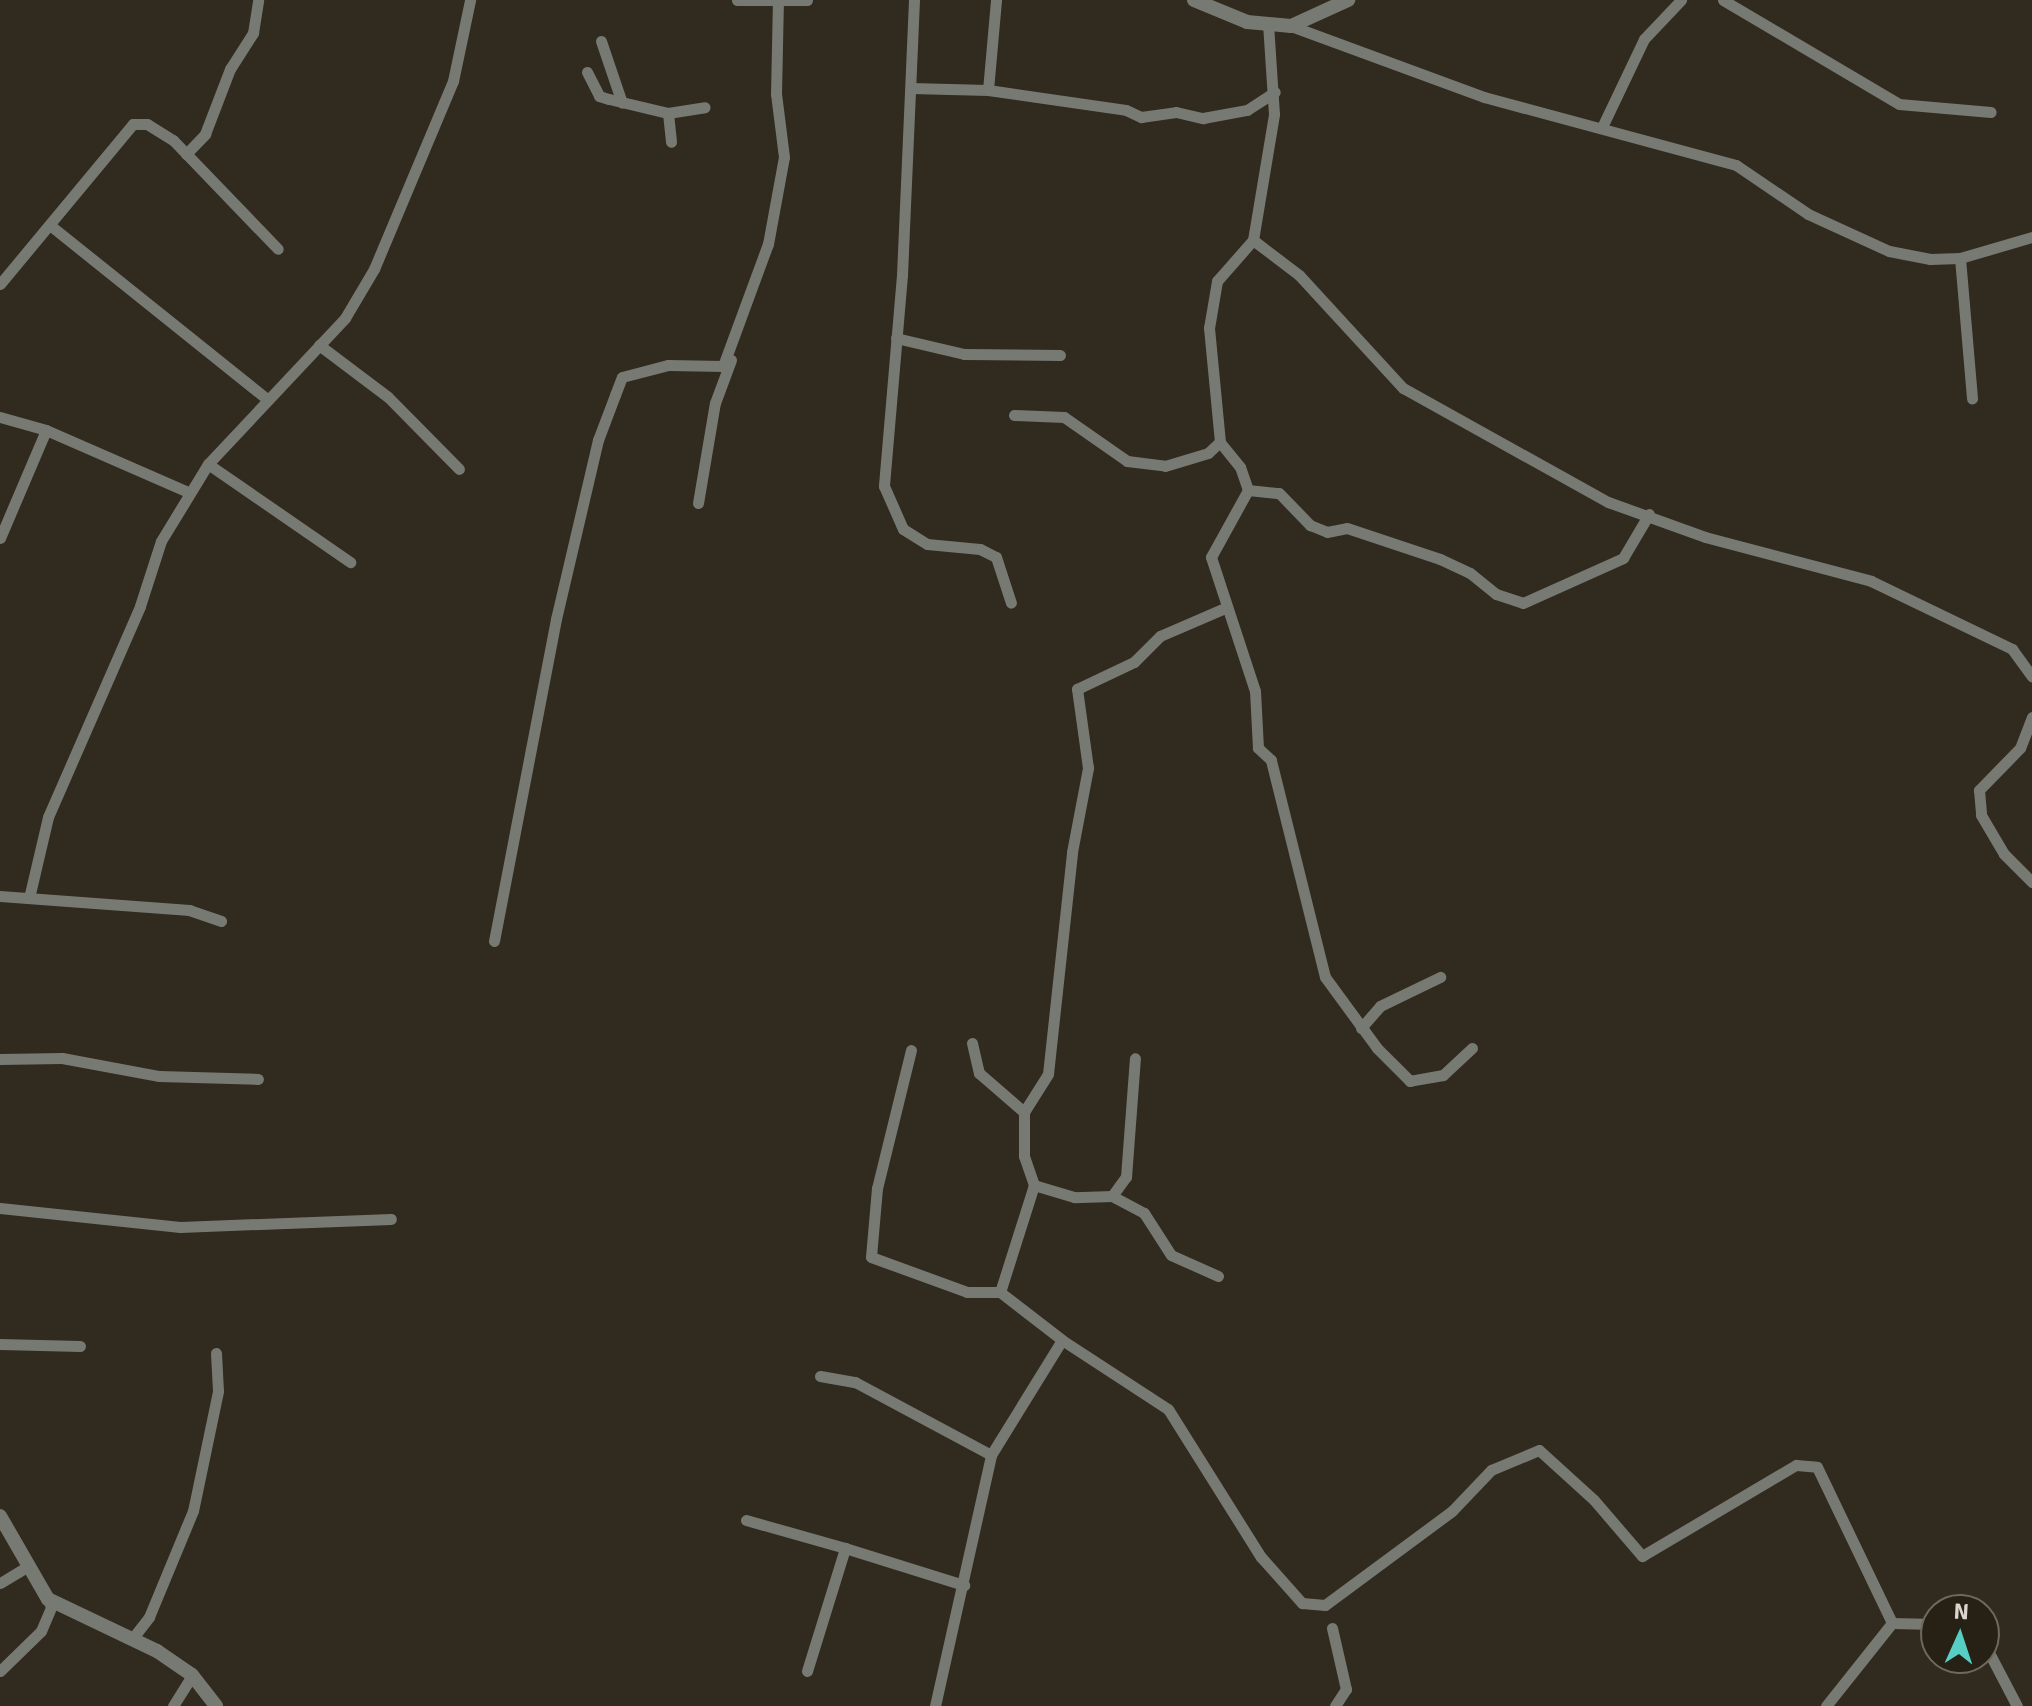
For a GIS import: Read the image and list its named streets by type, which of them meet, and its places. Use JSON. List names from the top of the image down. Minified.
{"north":"top"}
